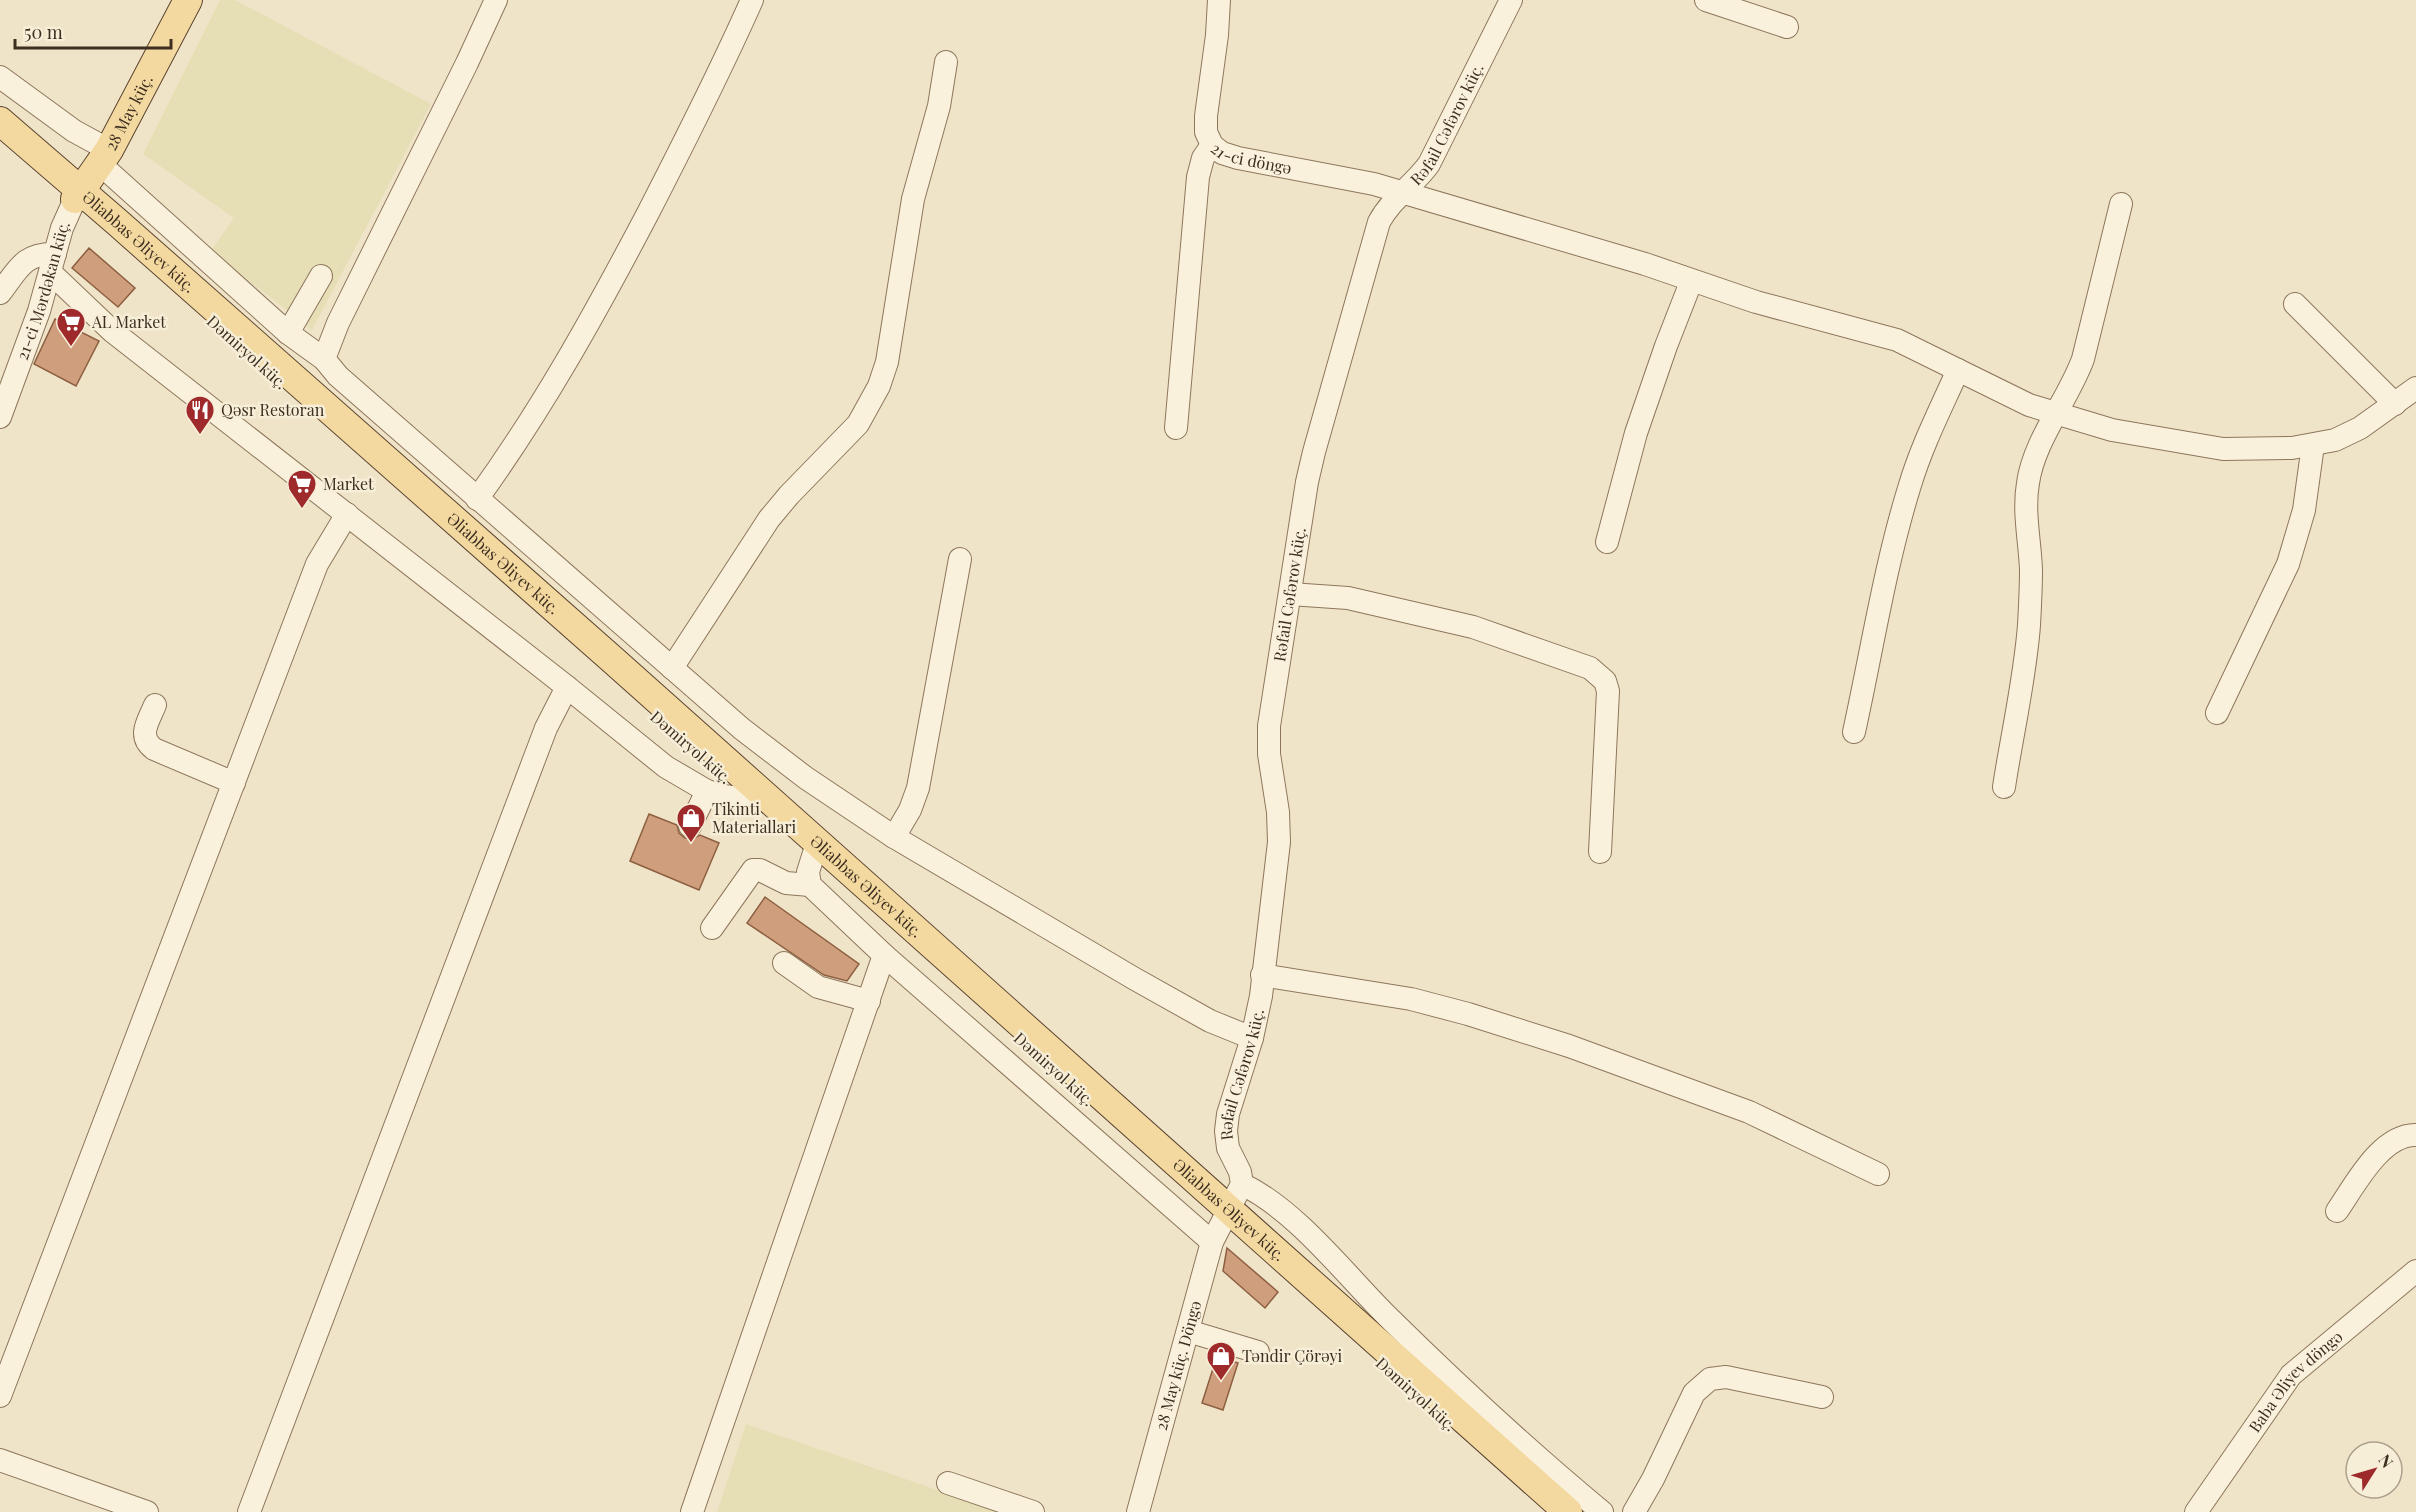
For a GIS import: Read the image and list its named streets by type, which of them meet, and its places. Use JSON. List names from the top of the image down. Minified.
{"streets":{"main road":["28 May küç.","Əliabbas Əliyev küç.","Dəmiryol küç."],"street":["Rəfail Cəfərov küç.","21-ci döngə","21-ci Mərdəkan küç.","28 May küç. Döngə","Baba Əliyev döngə"]},"crossings":[["28 May küç.","Əliabbas Əliyev küç."],["28 May küç.","21-ci Mərdəkan küç."],["28 May küç.","Dəmiryol küç."],["Rəfail Cəfərov küç.","21-ci döngə"],["Əliabbas Əliyev küç.","21-ci Mərdəkan küç."],["Əliabbas Əliyev küç.","Dəmiryol küç."],["Əliabbas Əliyev küç.","28 May küç. Döngə"],["21-ci Mərdəkan küç.","Dəmiryol küç."],["Dəmiryol küç.","28 May küç. Döngə"]],"places":{"supermarket":["AL Market","Market"],"restaurant":["Qəsr Restoran"],"shop":["Tikinti Materiallari","Təndir Çörəyi"]},"scale_bar":"50 m","north":"top right"}
